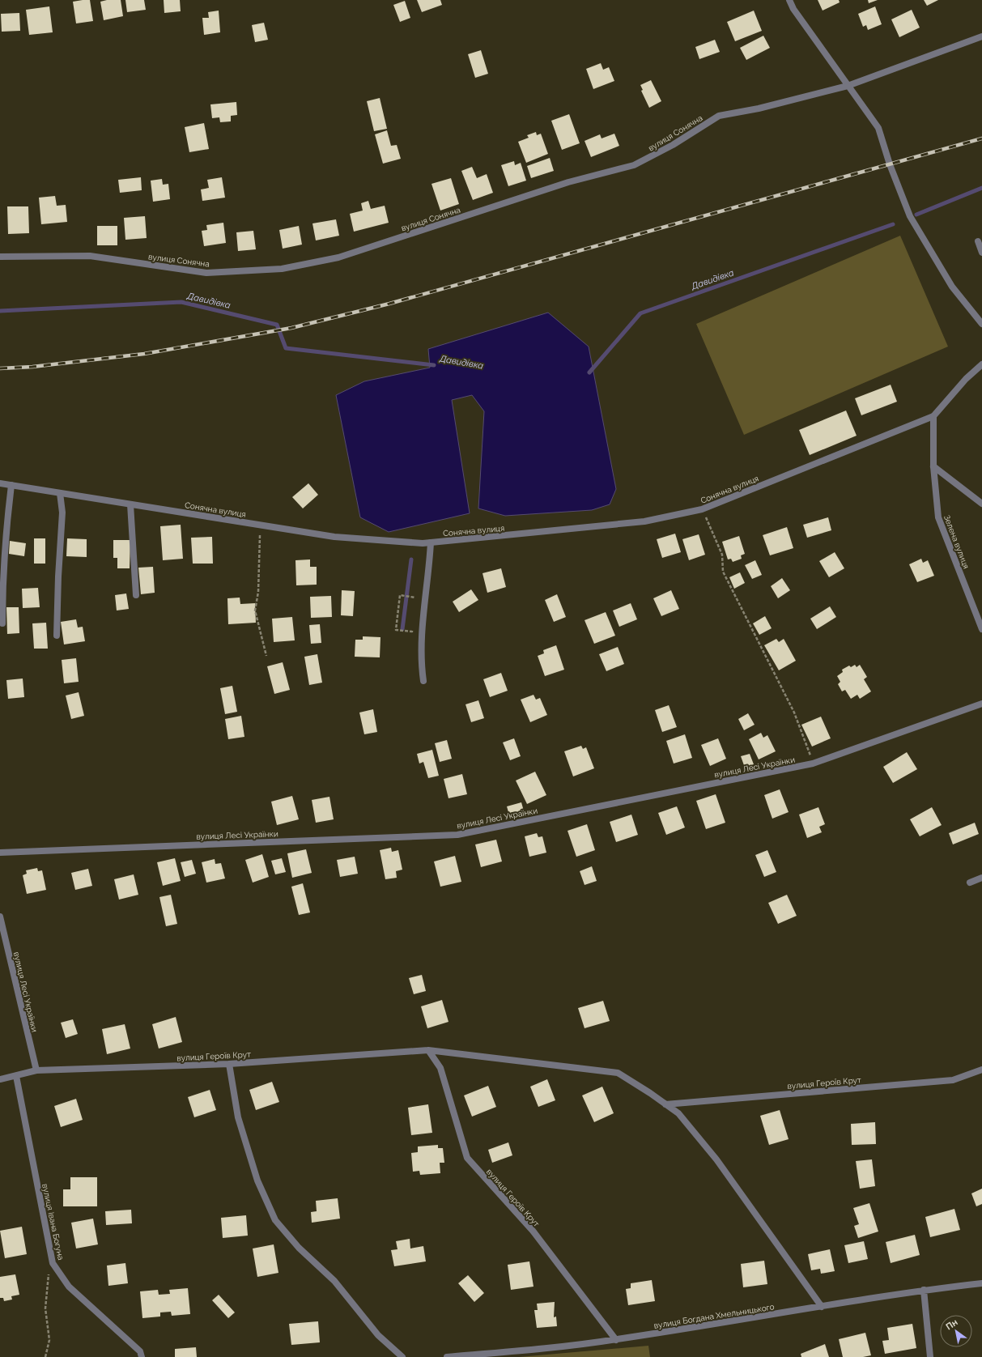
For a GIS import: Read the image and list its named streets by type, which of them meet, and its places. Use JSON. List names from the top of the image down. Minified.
{"streets":{"street":["вулиця Сонячна","Сонячна вулиця","Зелена вулиця","вулиця Лесі Українки","вулиця Героїв Крут","вулиця Івана Богуна","вулиця Богдана Хмельницького"]},"crossings":[["Сонячна вулиця","Зелена вулиця"],["вулиця Лесі Українки","вулиця Героїв Крут"],["вулиця Героїв Крут","вулиця Івана Богуна"],["вулиця Героїв Крут","вулиця Богдана Хмельницького"]],"water":["Давидівка"],"north":"top left"}
